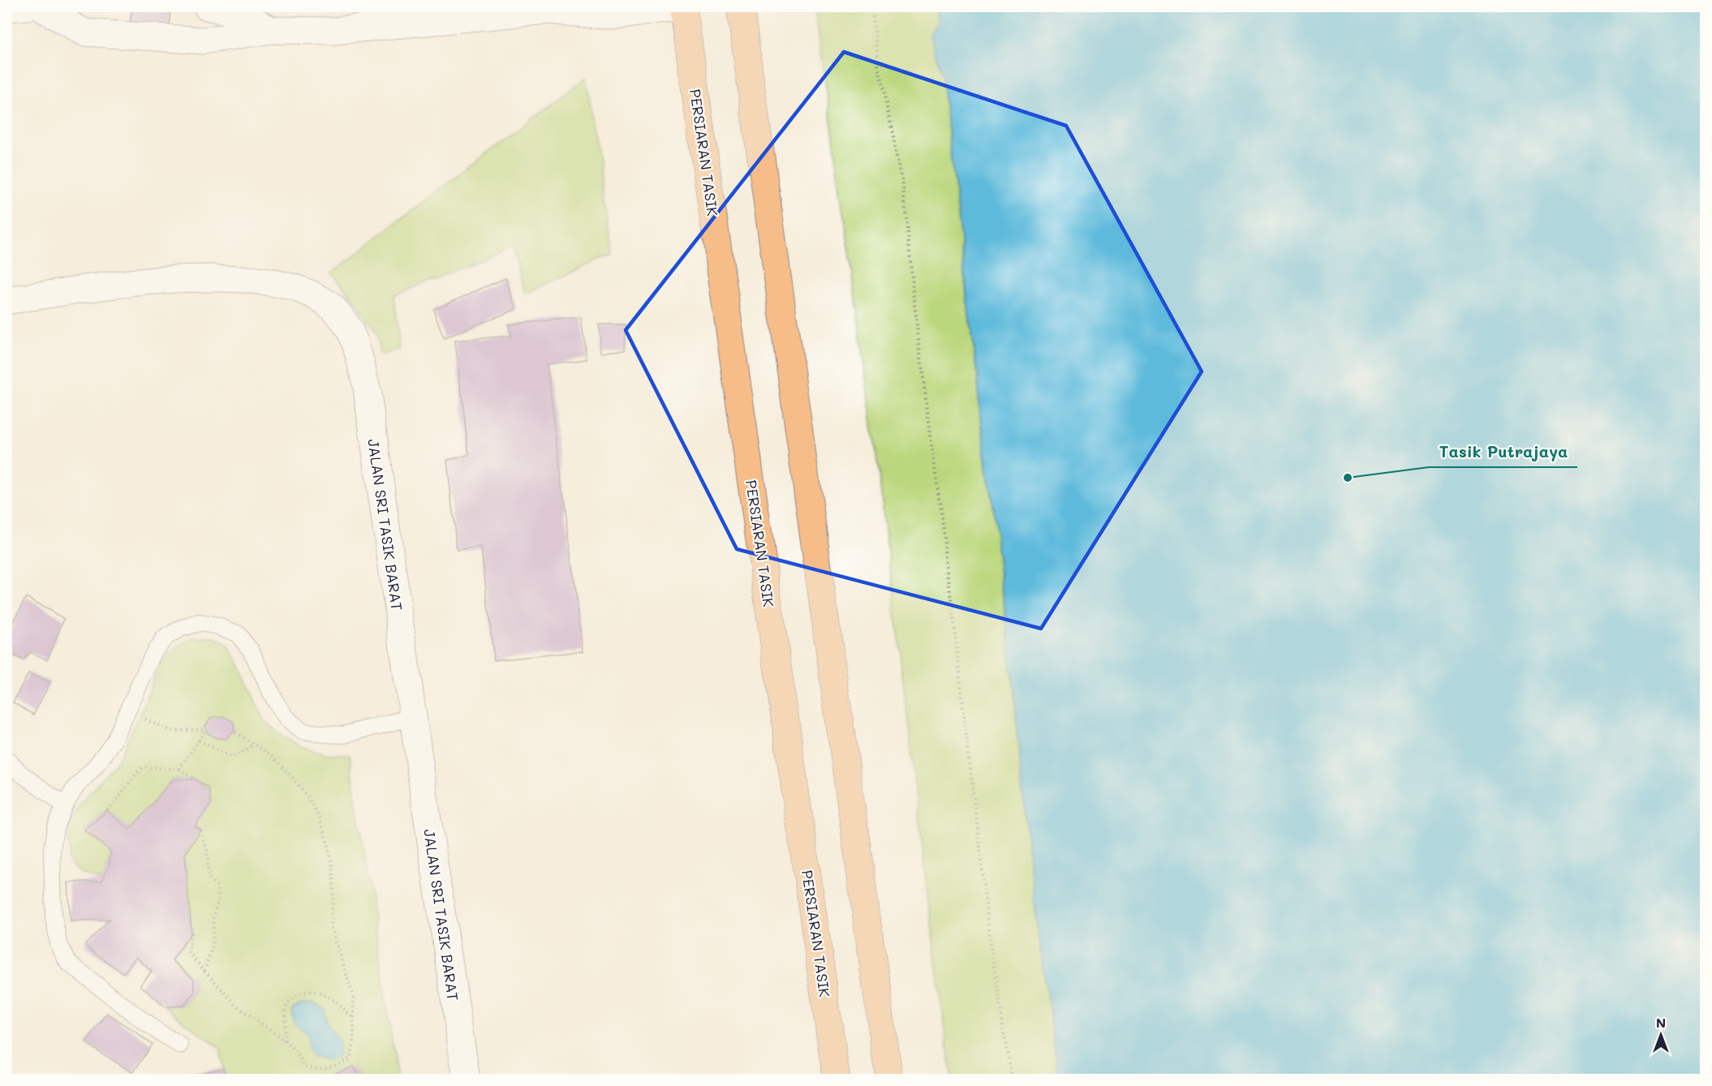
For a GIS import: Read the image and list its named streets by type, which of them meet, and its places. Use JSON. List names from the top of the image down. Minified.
{"streets":{"main road":["PERSIARAN TASIK"],"street":["JALAN SRI TASIK BARAT"]},"places":["Tasik Putrajaya"],"north":"top"}
